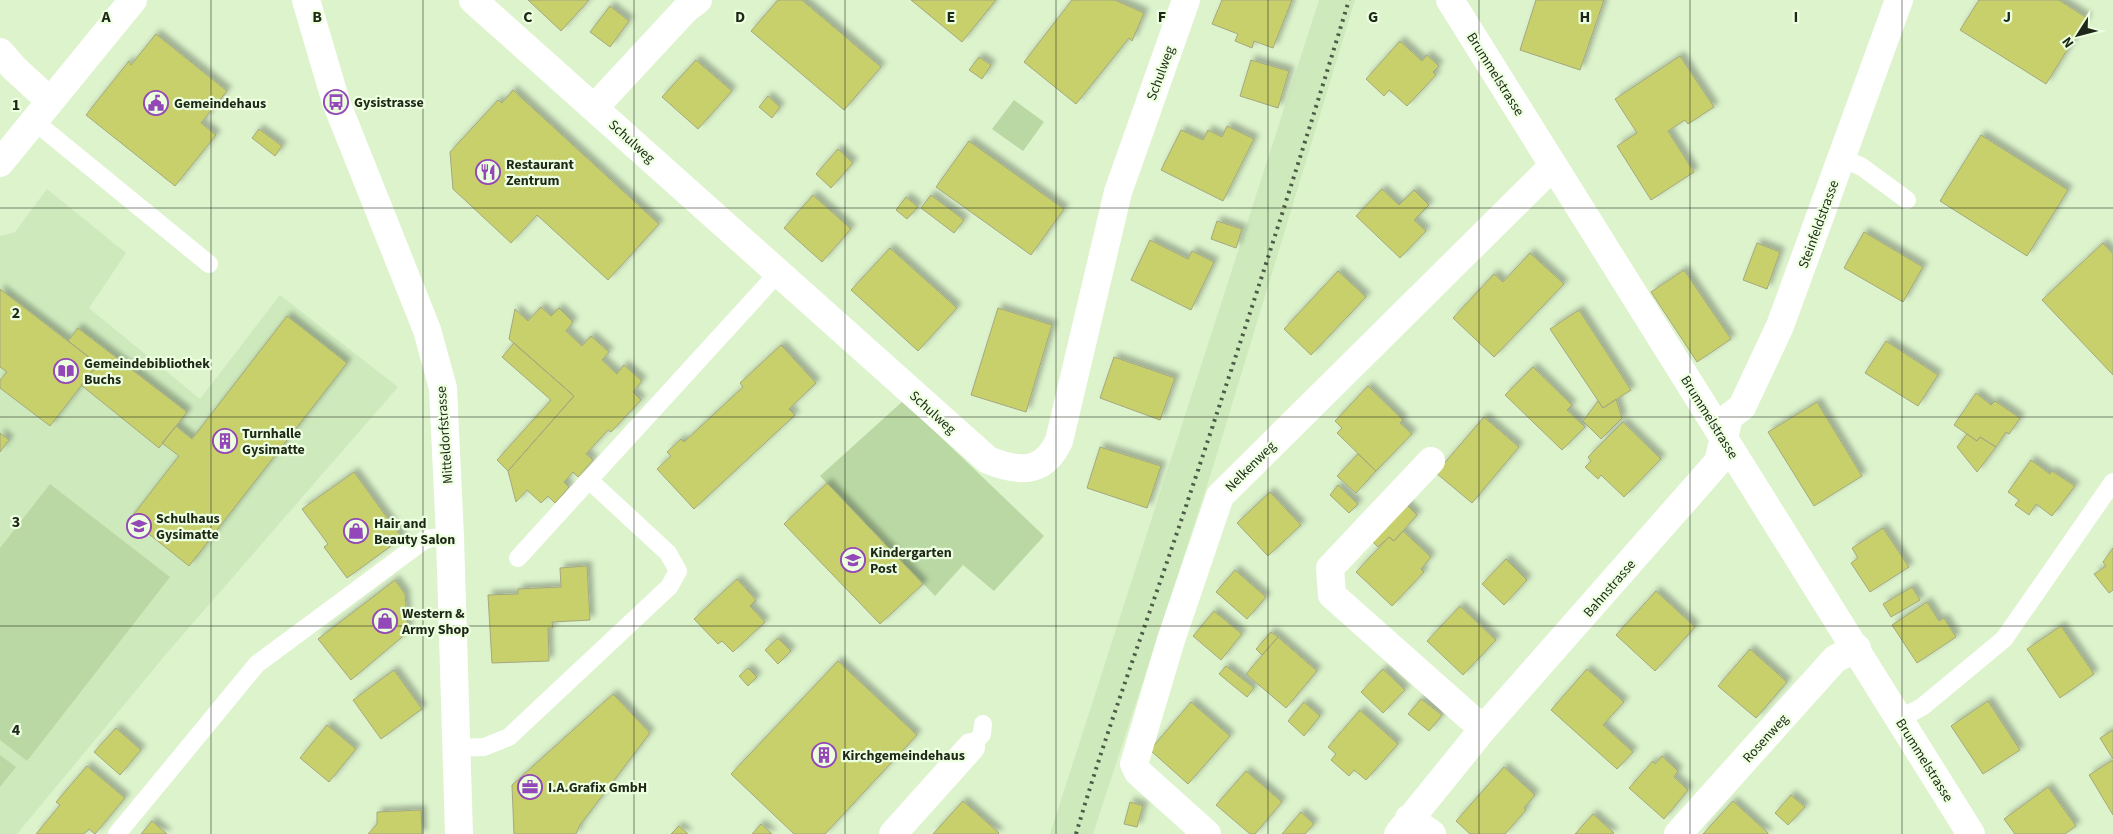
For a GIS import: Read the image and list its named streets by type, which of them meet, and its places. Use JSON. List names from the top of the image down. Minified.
{"streets":{"street":["Schulweg","Brummelstrasse","Steinfeldstrasse","Mitteldorfstrasse","Nelkenweg","Bahnstrasse","Rosenweg"]},"crossings":[["Brummelstrasse","Steinfeldstrasse"],["Brummelstrasse","Nelkenweg"],["Brummelstrasse","Bahnstrasse"],["Brummelstrasse","Rosenweg"],["Steinfeldstrasse","Bahnstrasse"]],"places":{"bus stop":["Gysistrasse"],"public building":["Gemeindehaus"],"restaurant":["Restaurant Zentrum"],"library":["Gemeindebibliothek Buchs"],"building":["Turnhalle Gysimatte","Kirchgemeindehaus"],"school or university":["Schulhaus Gysimatte","Kindergarten Post"],"shop":["Hair and Beauty Salon","Western & Army Shop"],"office":["I.A.Grafix GmbH"]},"north":"bottom left","grid":{"columns":["A","B","C","D","E","F","G","H","I","J"],"rows":["1","2","3","4"]}}
